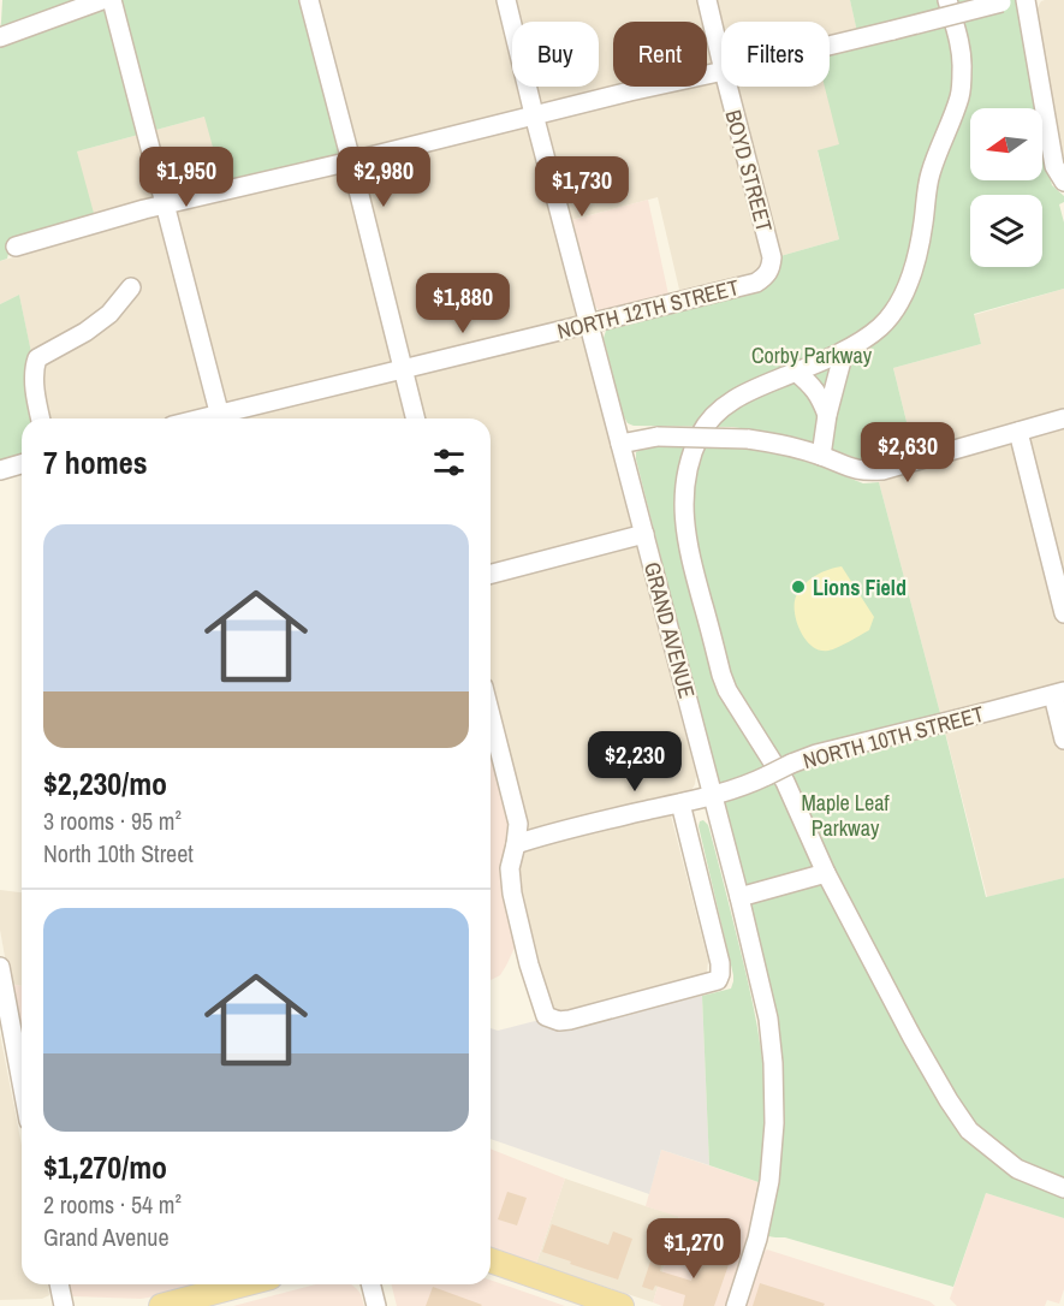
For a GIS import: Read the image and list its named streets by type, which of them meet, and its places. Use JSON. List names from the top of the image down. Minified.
{"streets":{"street":["BOYD STREET","NORTH 12TH STREET","GRAND AVENUE","NORTH 10TH STREET"]},"crossings":[["BOYD STREET","NORTH 12TH STREET"],["NORTH 12TH STREET","GRAND AVENUE"],["GRAND AVENUE","NORTH 10TH STREET"]],"parks":["Corby Parkway","Maple Leaf Parkway"],"places":["Lions Field"],"north":"left","page":{"chip":["Buy","Rent","Filters"],"price":["$1,950","$2,980","$1,730","$1,880","$2,630","$2,230","$1,270"],"heading":"7 homes","list":[{"name":"$2,230/mo","note":"3 rooms · 95 m² · North 10th Street"},{"name":"$1,270/mo","note":"2 rooms · 54 m² · Grand Avenue"}]}}
